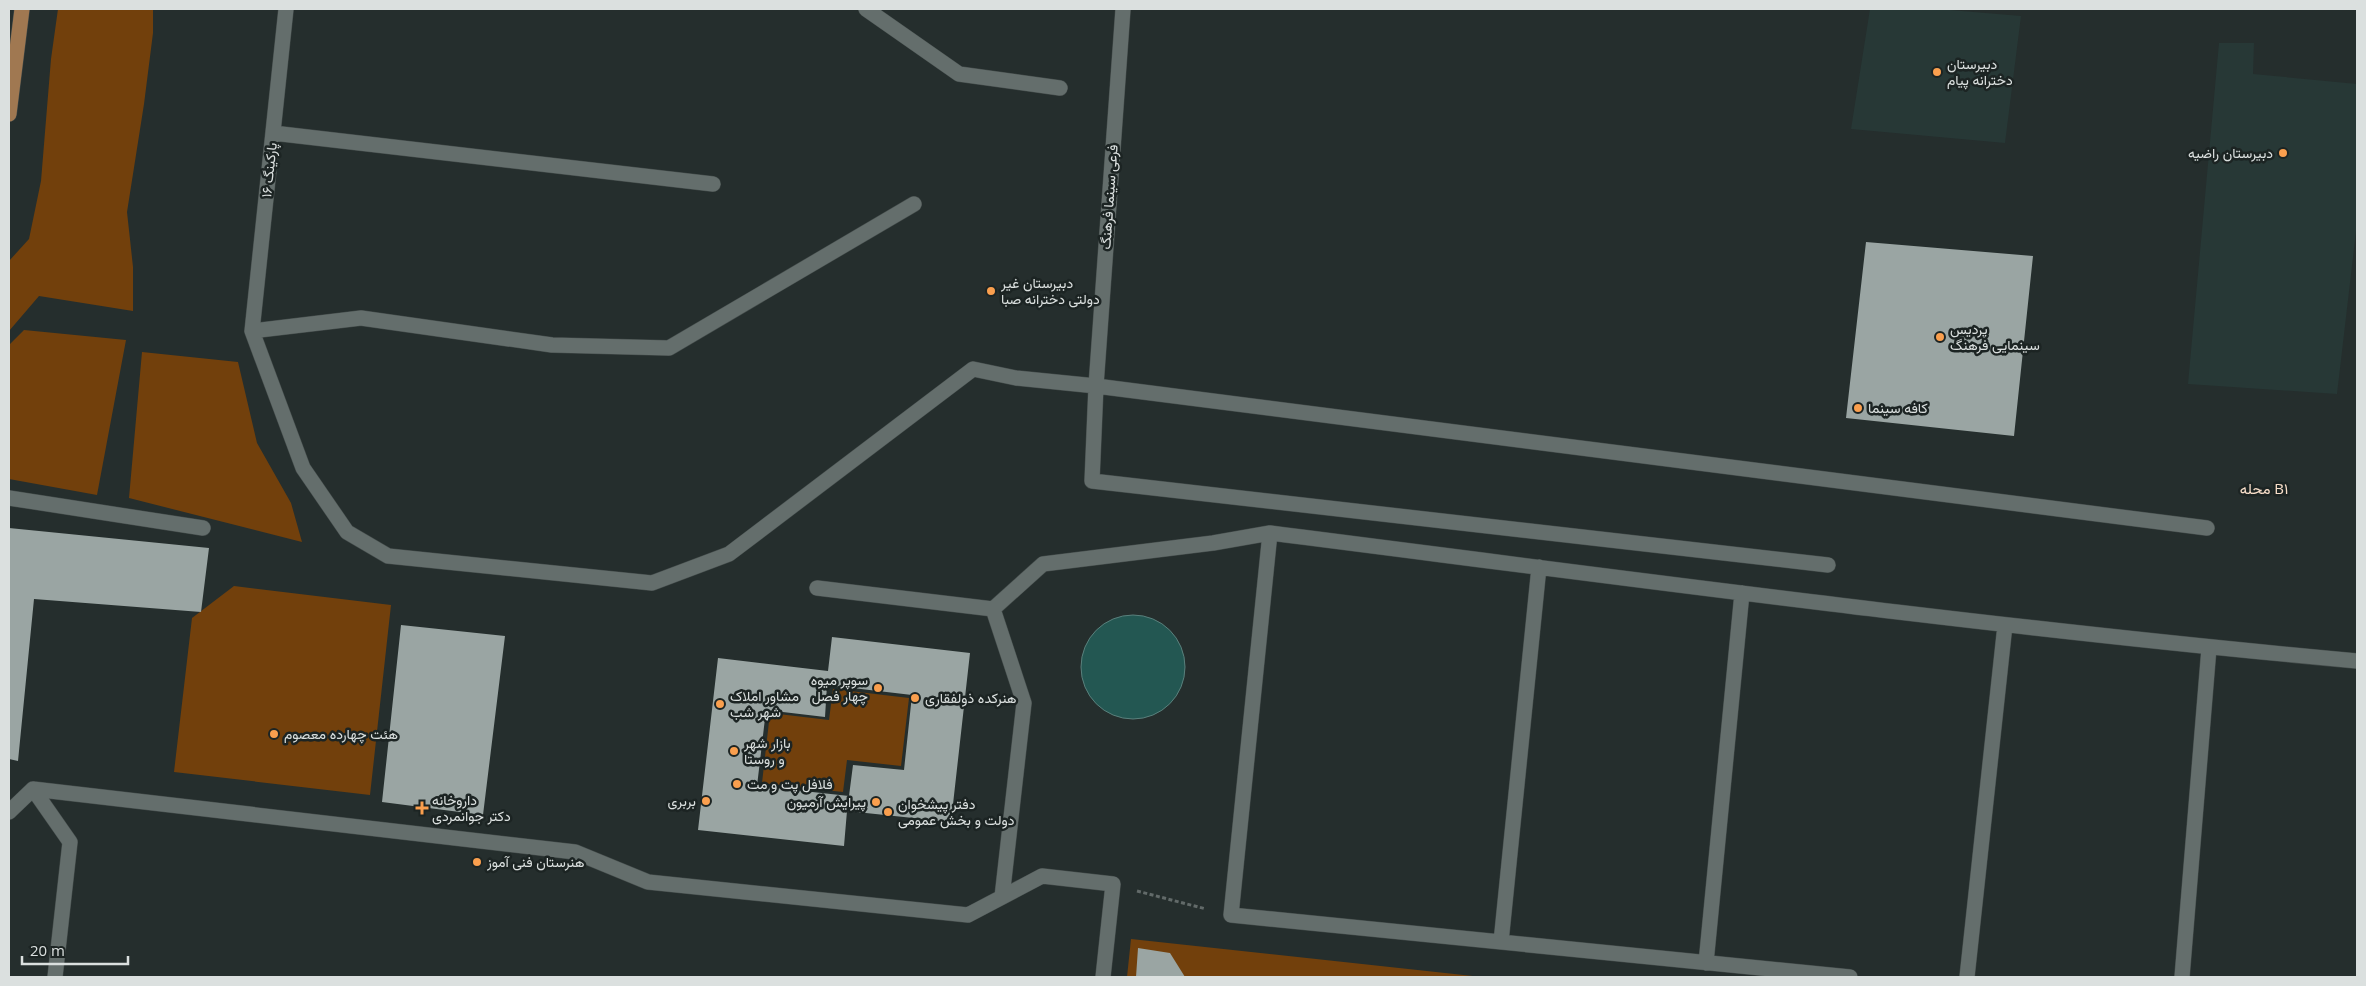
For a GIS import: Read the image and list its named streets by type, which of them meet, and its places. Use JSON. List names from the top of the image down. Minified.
{"streets":{"street":["پارکینگ ۱۶","فرعی سینما فرهنگ"]},"districts":["محله B۱"],"places":{"other":["دبیرستان دخترانه پیام","دبیرستان راضیه","دبیرستان غیر دولتی دخترانه صبا","پردیس سینمایی فرهنگ","کافه سینما","سوپر میوه چهار فصل","هنرکده ذولفقاری","مشاور املاک شهر شب","هئت چهارده معصوم","بازار شهر و روستا","فلافل پت و مت","بربری","پیرایش آرمیون","دفتر پیشخوان دولت و بخش عمومی","هنرستان فنی آموز"],"health":["داروخانه دکتر جوانمردی"]},"scale_bar":"20 m"}
